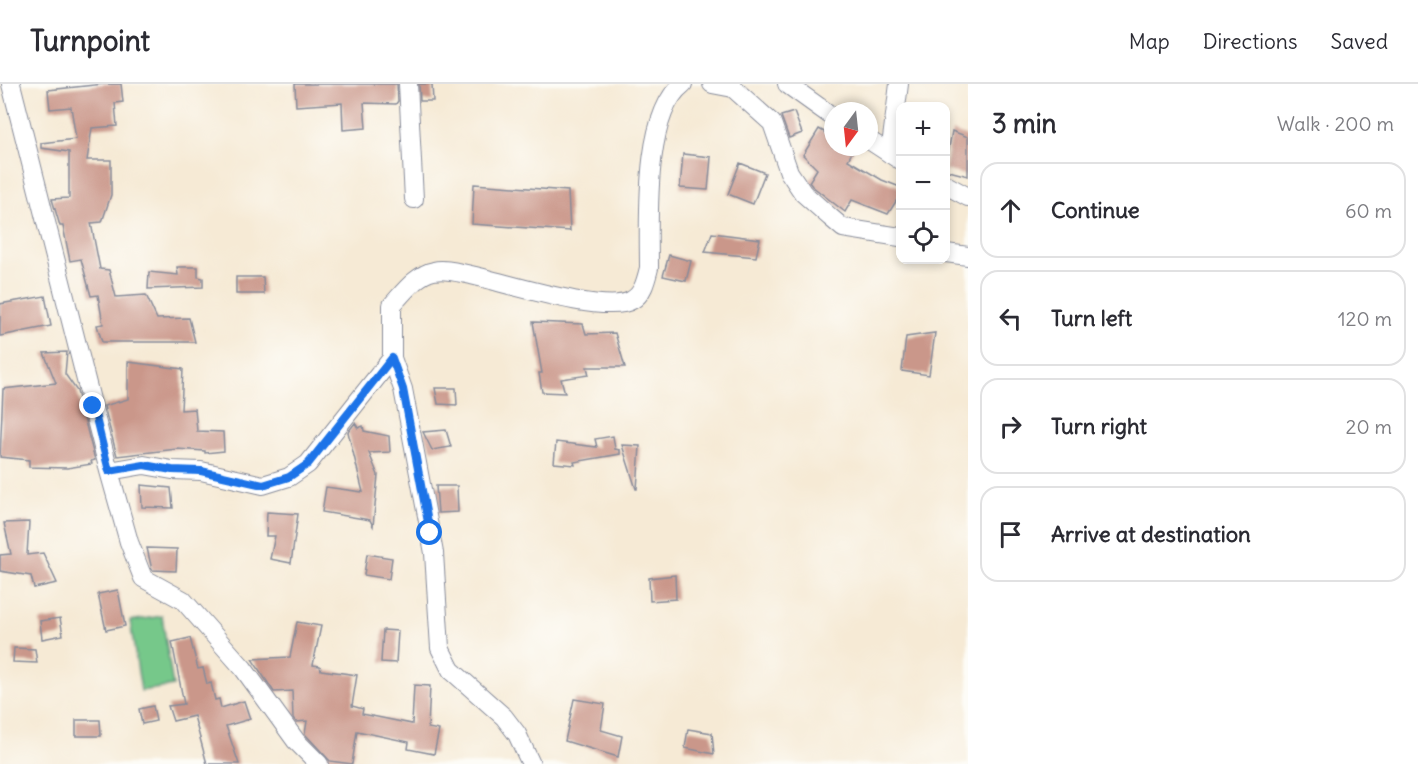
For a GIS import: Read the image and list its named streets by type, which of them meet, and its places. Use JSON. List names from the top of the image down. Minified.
{"north":"bottom","page":{"header":"Turnpoint","nav":["Map","Directions","Saved"],"heading":["3 min","Walk · 200 m"],"map_buttons":["+","−"],"list":[["Continue","60 m"],["Turn left","120 m"],["Turn right","20 m"],"Arrive at destination"]}}
